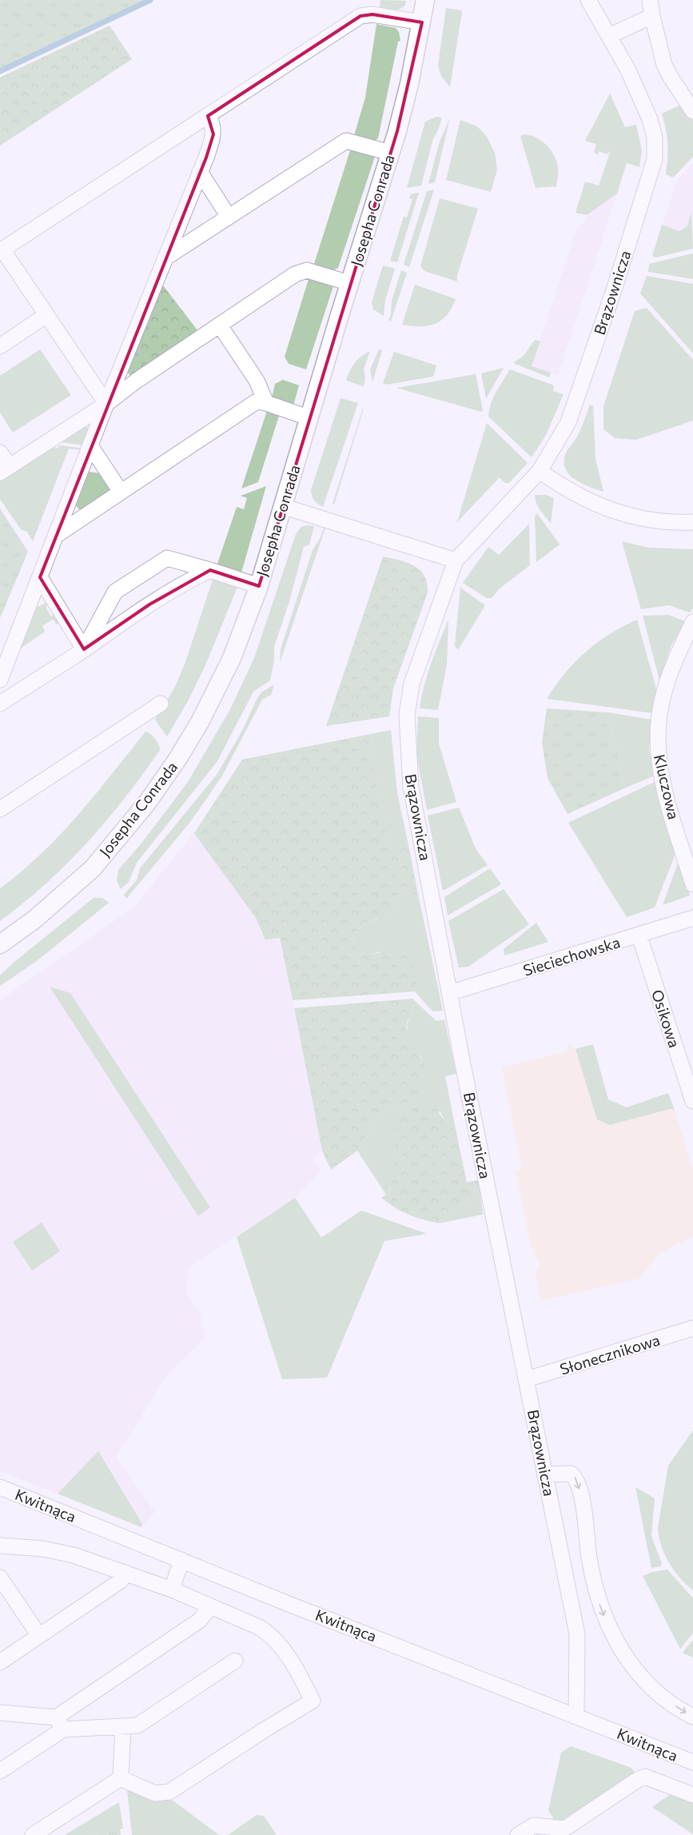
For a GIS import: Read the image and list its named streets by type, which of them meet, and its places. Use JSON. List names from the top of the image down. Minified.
{"streets":{"street":["Josepha Conrada","Brązownicza","Kluczowa","Sieciechowska","Osikowa","Słonecznikowa","Kwitnąca"]},"crossings":[["Brązownicza","Sieciechowska"],["Brązownicza","Słonecznikowa"],["Brązownicza","Kwitnąca"],["Sieciechowska","Osikowa"]]}
